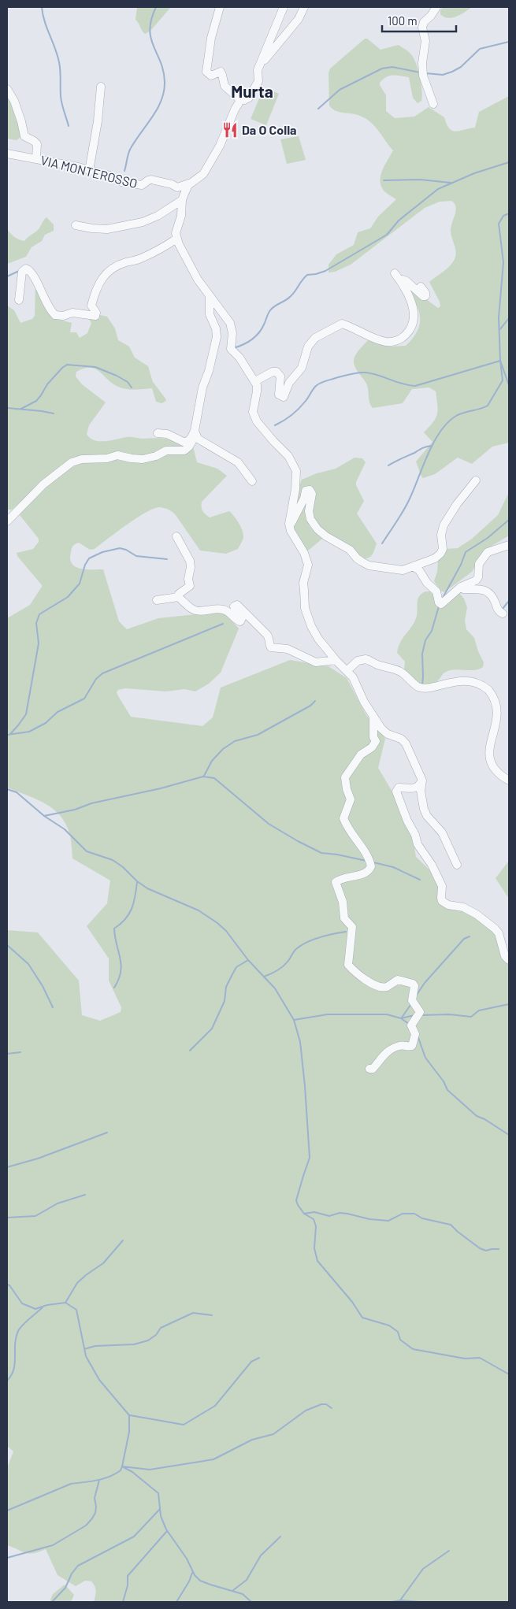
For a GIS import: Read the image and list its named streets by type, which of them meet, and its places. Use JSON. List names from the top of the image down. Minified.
{"streets":{"street":["VIA MONTEROSSO"]},"districts":["Murta"],"places":{"restaurant":["Da O Colla"]},"scale_bar":"100 m"}
